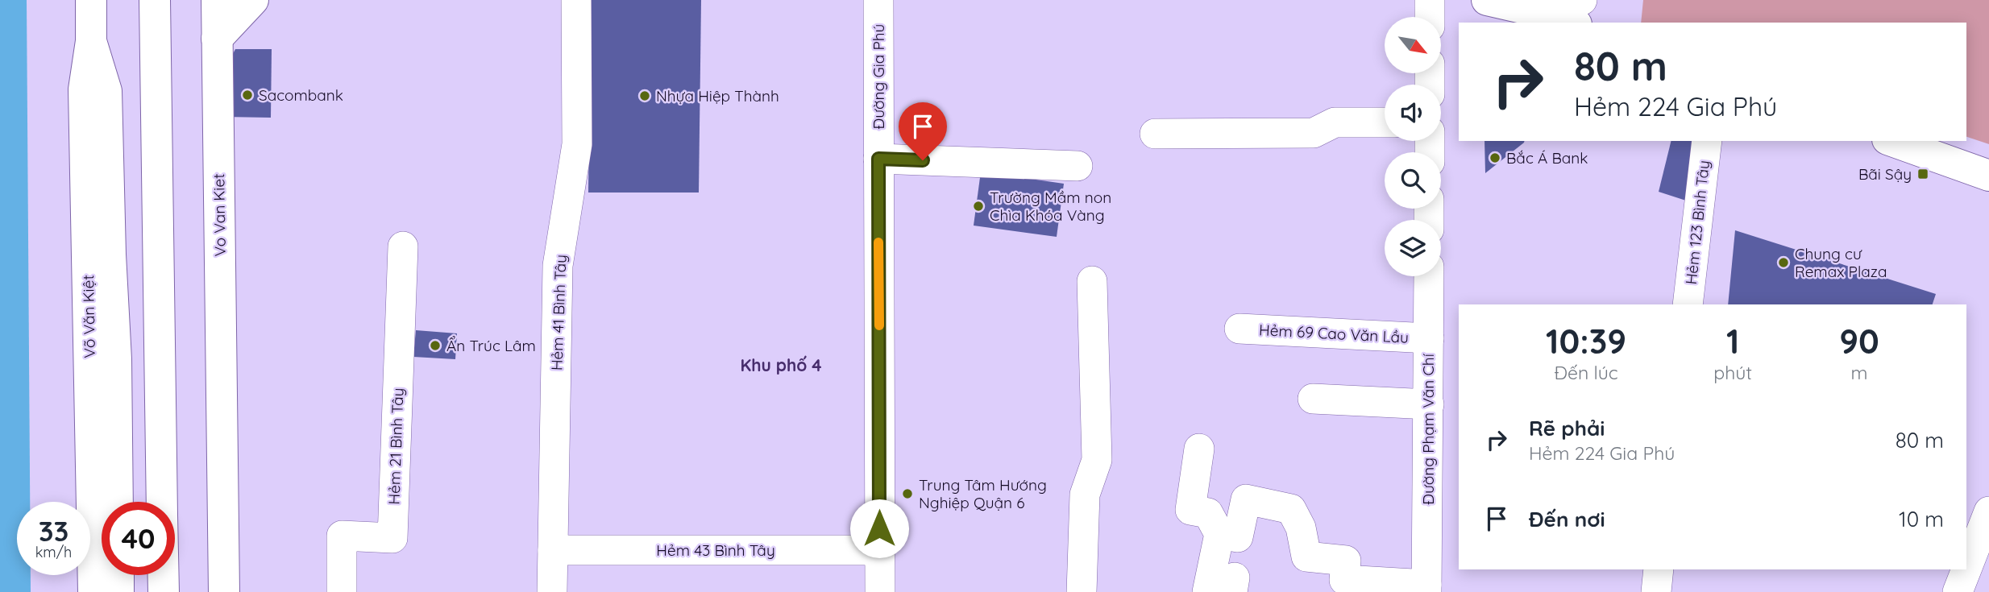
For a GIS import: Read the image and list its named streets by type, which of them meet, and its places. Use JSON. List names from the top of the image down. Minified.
{"streets":{"main road":["Võ Văn Kiệt"],"street":["Đường Gia Phú","Hẻm 123 Bình Tây","Hẻm 41 Bình Tây","Hẻm 69 Cao Văn Lầu","Đường Phạm Văn Chí","Hẻm 21 Bình Tây","Hẻm 43 Bình Tây"]},"crossings":[["Đường Gia Phú","Hẻm 43 Bình Tây"],["Hẻm 41 Bình Tây","Hẻm 43 Bình Tây"],["Hẻm 69 Cao Văn Lầu","Đường Phạm Văn Chí"]],"districts":["Khu phố 4"],"places":{"other":["Sacombank","Nhựa Hiệp Thành","Bắc Á Bank","Trường Mầm non Chìa Khóa Vàng","Chung cư Remax Plaza","Ẩn Trúc Lâm","Trung Tâm Hướng Nghiệp Quận 6"],"transit":["Bãi Sậy"]},"north":"bottom right","page":{"turn":["80 m","Hẻm 224 Gia Phú"],"eta":["10:39","Đến lúc","1","phút","90","m"],"list":[{"name":"Rẽ phải","note":"Hẻm 224 Gia Phú","value":"80 m"},{"name":"Đến nơi","value":"10 m"}],"speed":"33 km/h","limit":"40"}}
